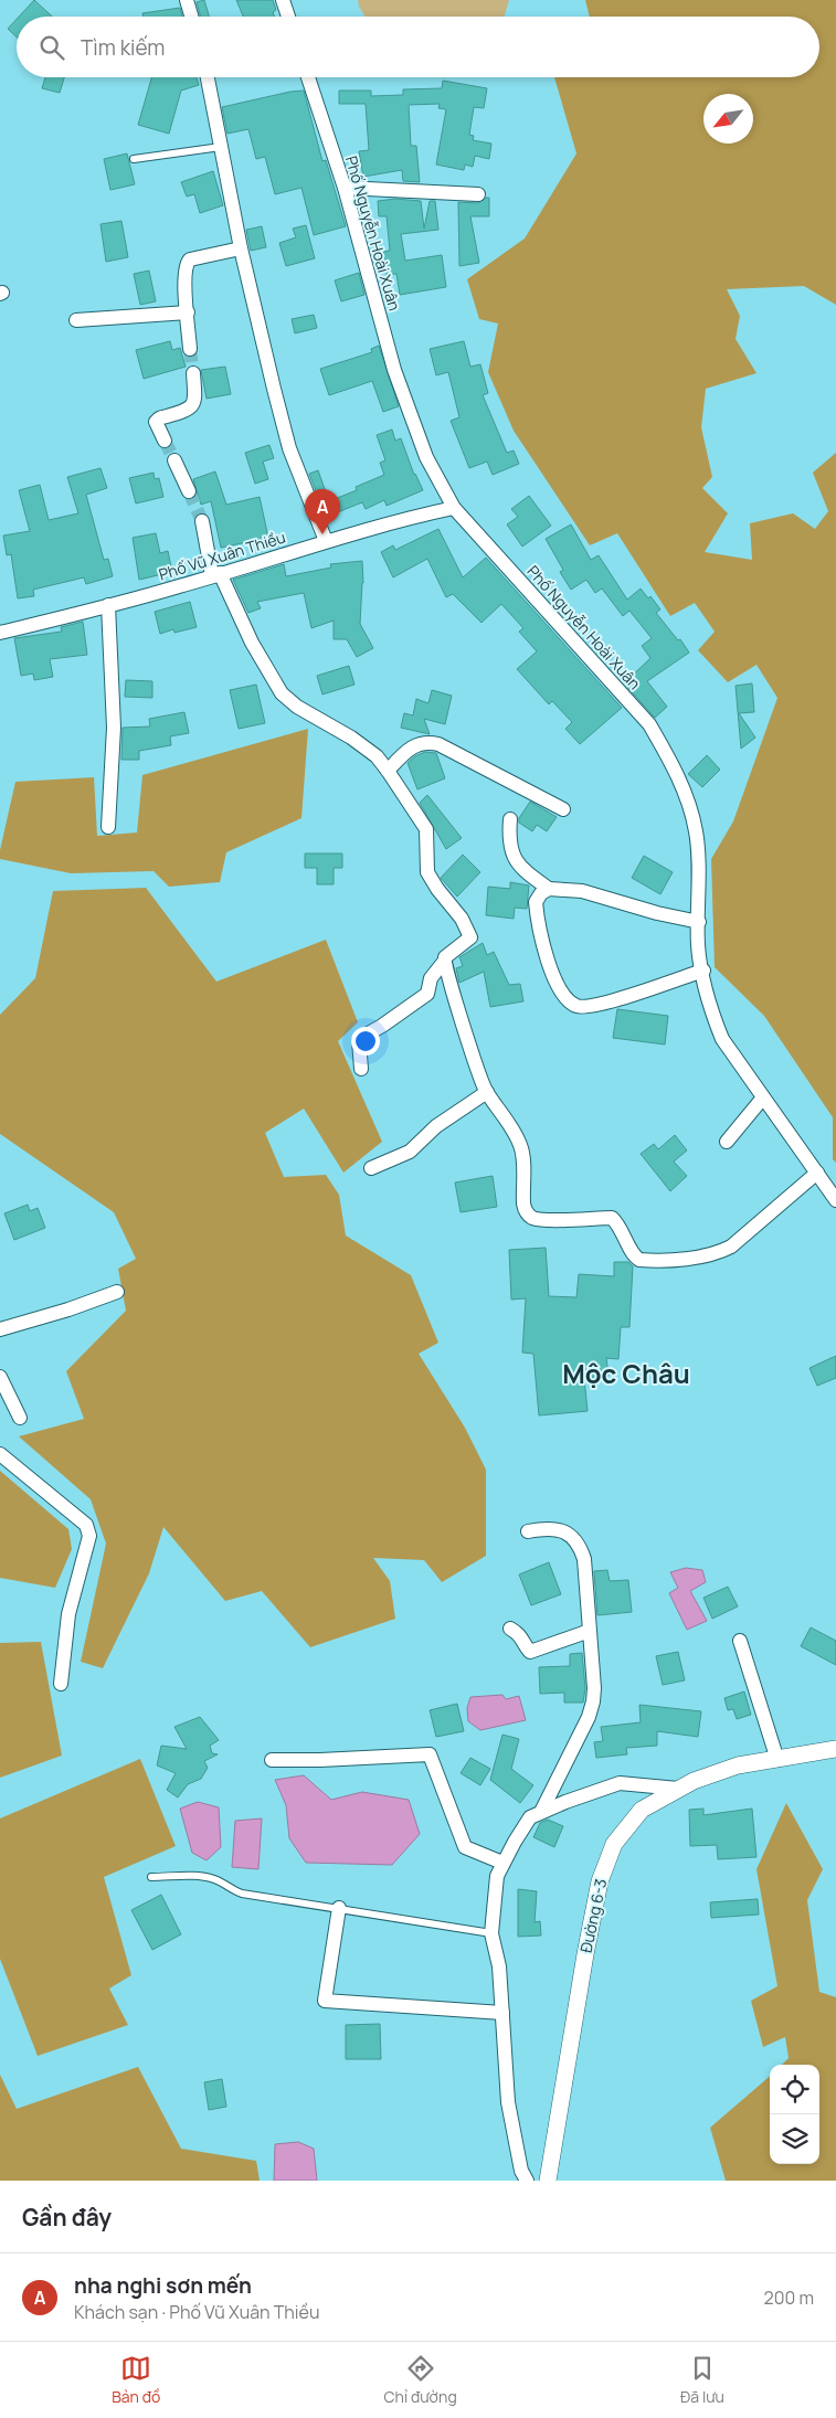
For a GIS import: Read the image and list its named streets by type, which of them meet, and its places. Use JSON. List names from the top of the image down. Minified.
{"streets":{"street":["Phố Nguyễn Hoài Xuân","Phố Vũ Xuân Thiều","Đường 6-3"]},"crossings":[["Phố Nguyễn Hoài Xuân","Phố Vũ Xuân Thiều"]],"districts":["Mộc Châu"],"north":"bottom left","page":{"search":"Tìm kiếm","pins":"A","heading":"Gần đây","list":[{"mark":"A","name":"nha nghi sơn mến","note":"Khách sạn · Phố Vũ Xuân Thiều","value":"200 m"}],"nav":["Bản đồ","Chỉ đường","Đã lưu"]}}
